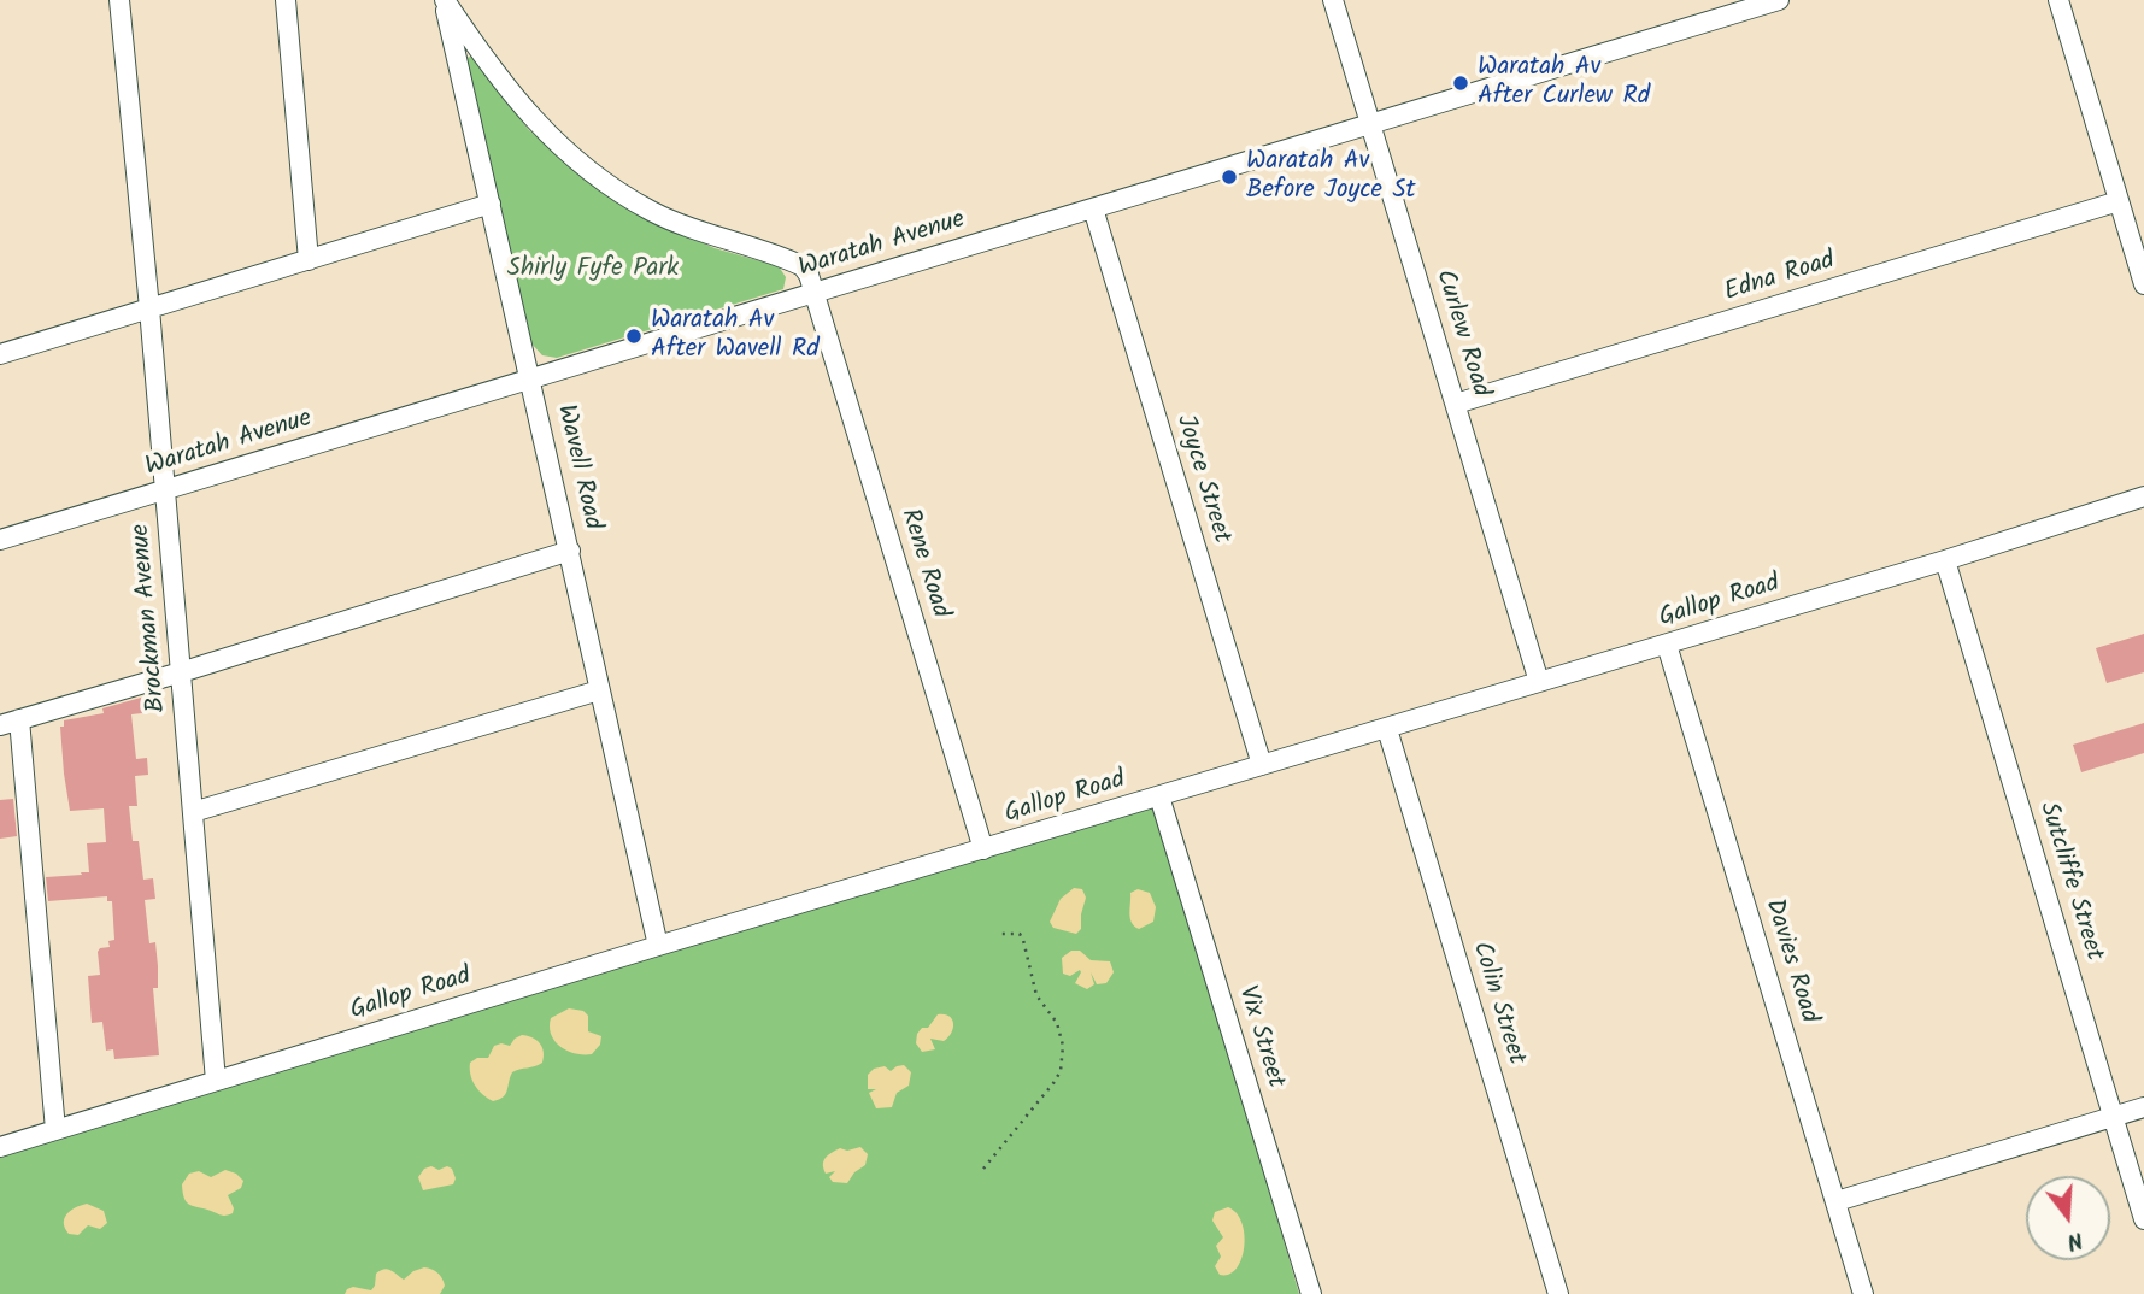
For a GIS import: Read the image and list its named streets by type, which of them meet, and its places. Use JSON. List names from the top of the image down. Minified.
{"streets":{"street":["Waratah Avenue","Edna Road","Curlew Road","Wavell Road","Joyce Street","Rene Road","Gallop Road","Brockman Avenue","Sutcliffe Street","Davies Road","Colin Street","Vix Street"]},"crossings":[["Waratah Avenue","Curlew Road"],["Waratah Avenue","Wavell Road"],["Waratah Avenue","Joyce Street"],["Waratah Avenue","Rene Road"],["Waratah Avenue","Brockman Avenue"],["Edna Road","Curlew Road"],["Curlew Road","Gallop Road"],["Wavell Road","Rene Road"],["Wavell Road","Gallop Road"],["Joyce Street","Gallop Road"],["Rene Road","Gallop Road"],["Gallop Road","Brockman Avenue"],["Gallop Road","Sutcliffe Street"],["Gallop Road","Davies Road"],["Gallop Road","Colin Street"],["Gallop Road","Vix Street"]],"parks":["Shirly Fyfe Park"],"places":["Waratah Av After Curlew Rd","Waratah Av Before Joyce St","Waratah Av After Wavell Rd"],"north":"bottom"}
